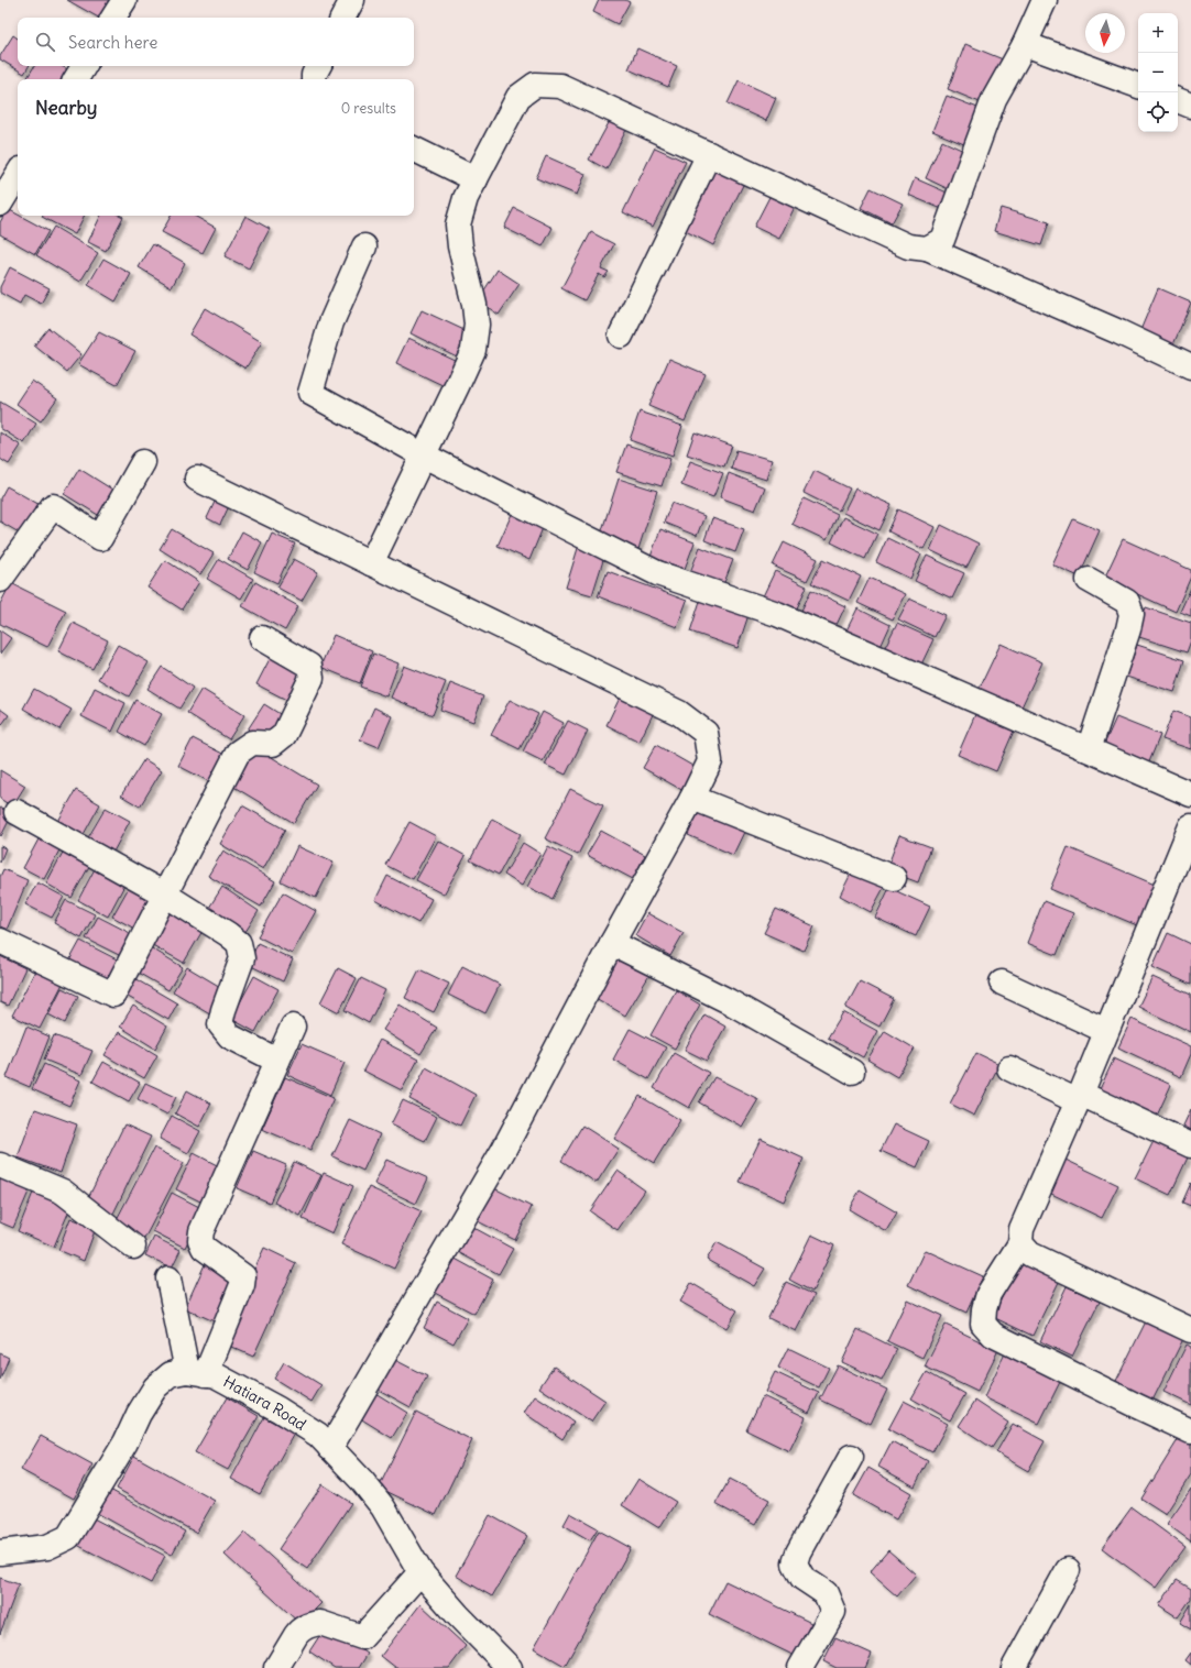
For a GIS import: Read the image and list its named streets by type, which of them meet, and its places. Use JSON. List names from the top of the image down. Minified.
{"streets":{"street":["Hatiara Road"]},"north":"bottom","page":{"map_buttons":["+","−"],"search":"Search here","heading":["Nearby","0 results"]}}
